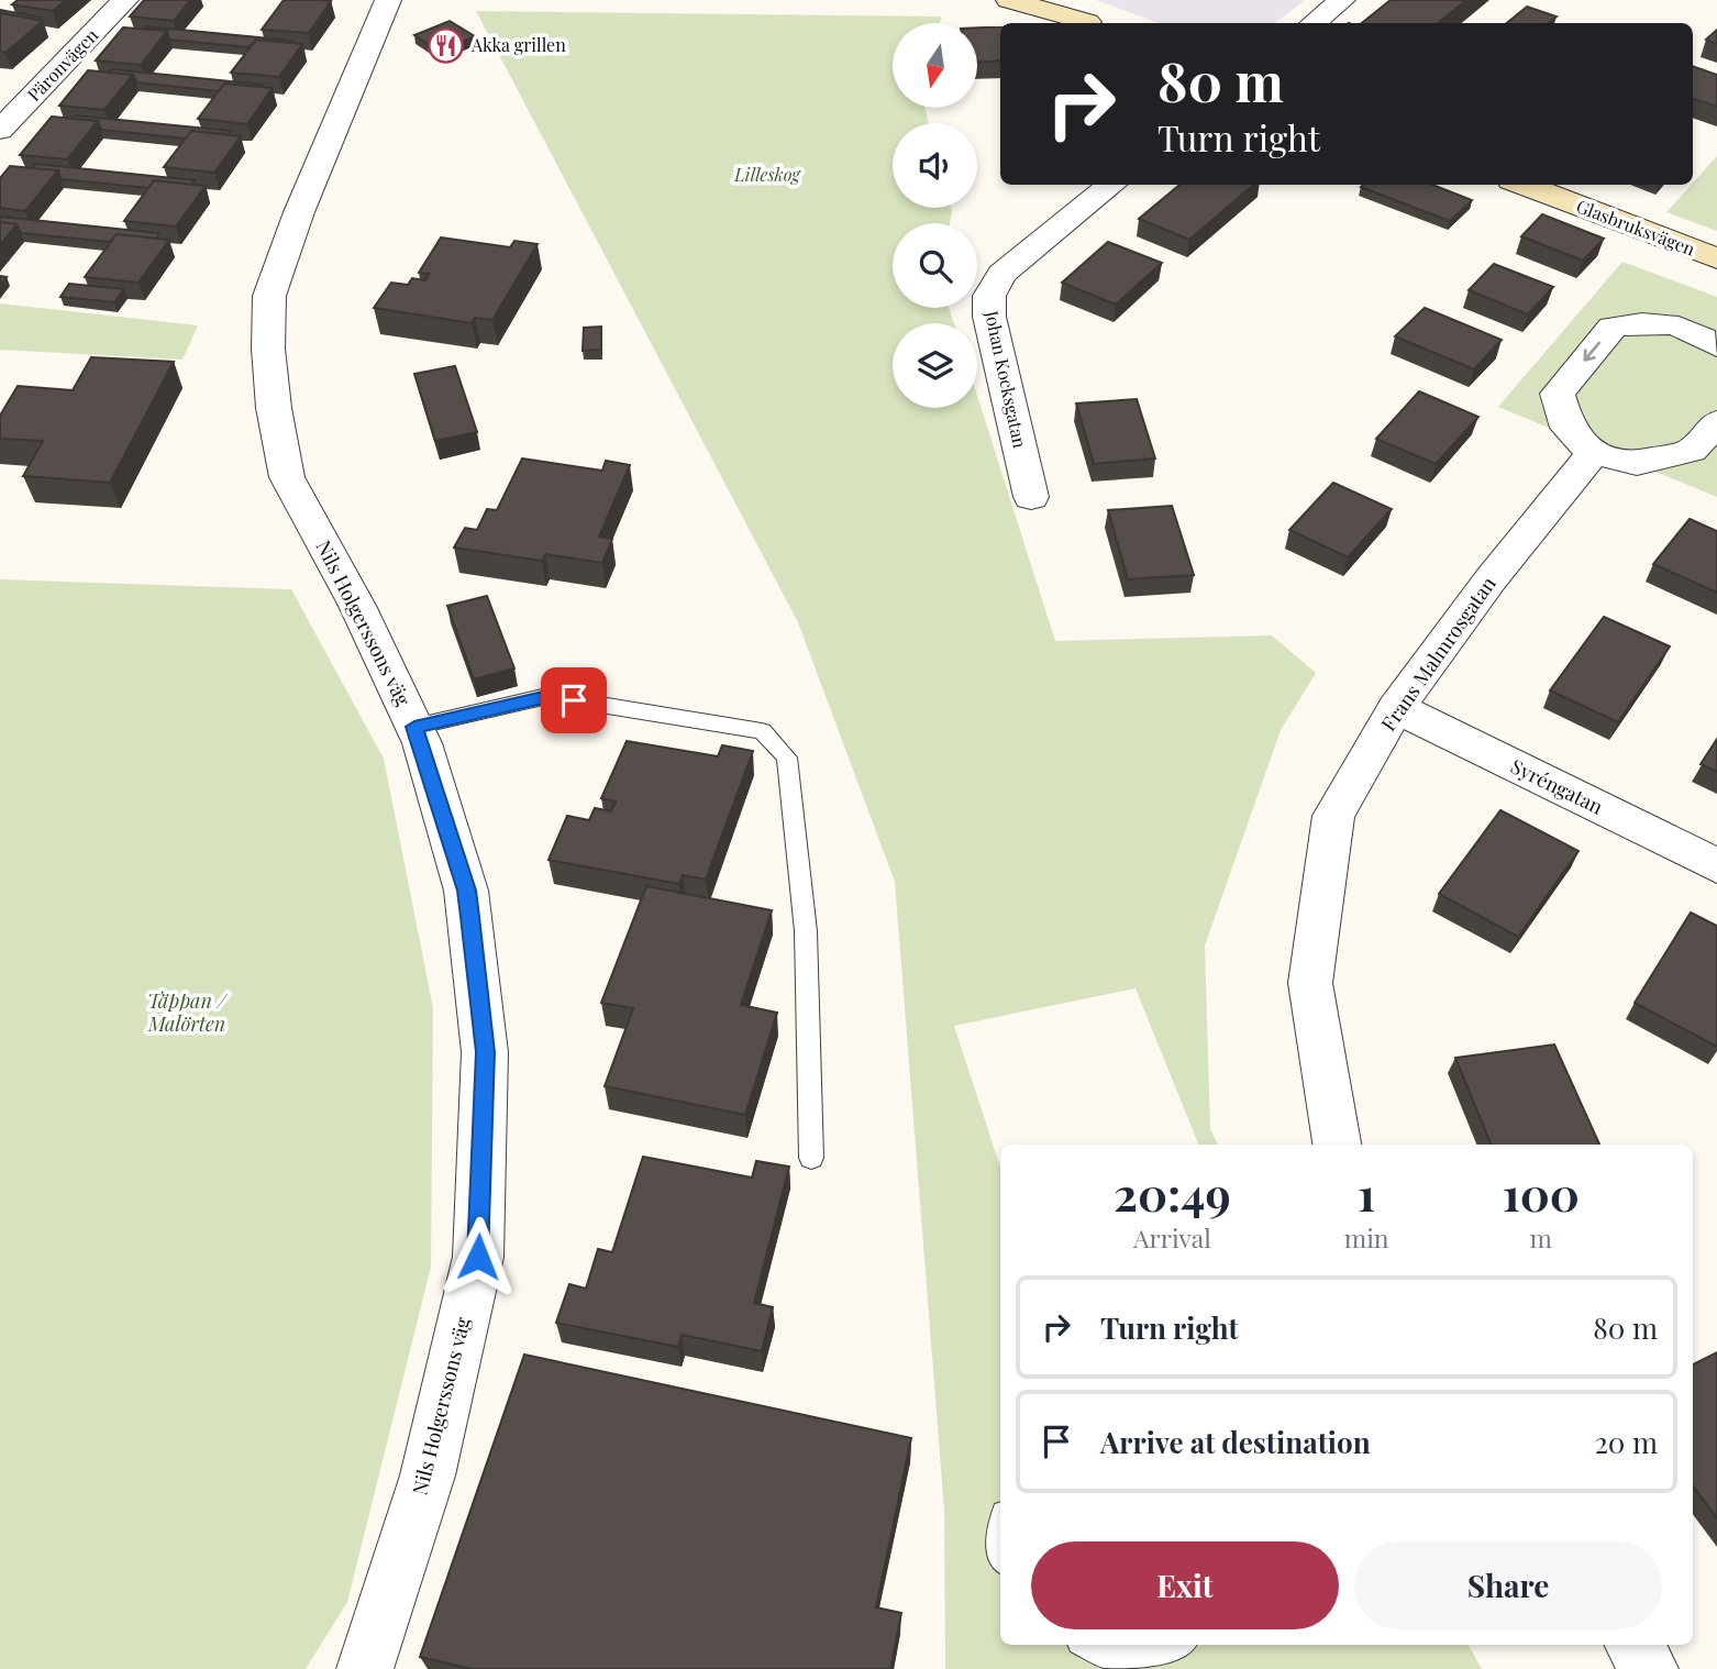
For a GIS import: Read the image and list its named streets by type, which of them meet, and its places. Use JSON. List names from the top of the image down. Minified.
{"streets":{"main road":["Glasbruksvägen"],"street":["Päronvägen","Johan Kocksgatan","Nils Holgerssons väg","Frans Malmrosgatan","Syréngatan"]},"crossings":[["Frans Malmrosgatan","Syréngatan"]],"parks":["Lilleskog","Täppan / Malörten"],"places":{"restaurant":["Akka grillen"]},"north":"bottom","page":{"turn":["80 m","Turn right"],"eta":["20:49","Arrival","1","min","100","m"],"list":[{"name":"Turn right","value":"80 m"},{"name":"Arrive at destination","value":"20 m"}],"buttons":["Exit","Share"]}}
